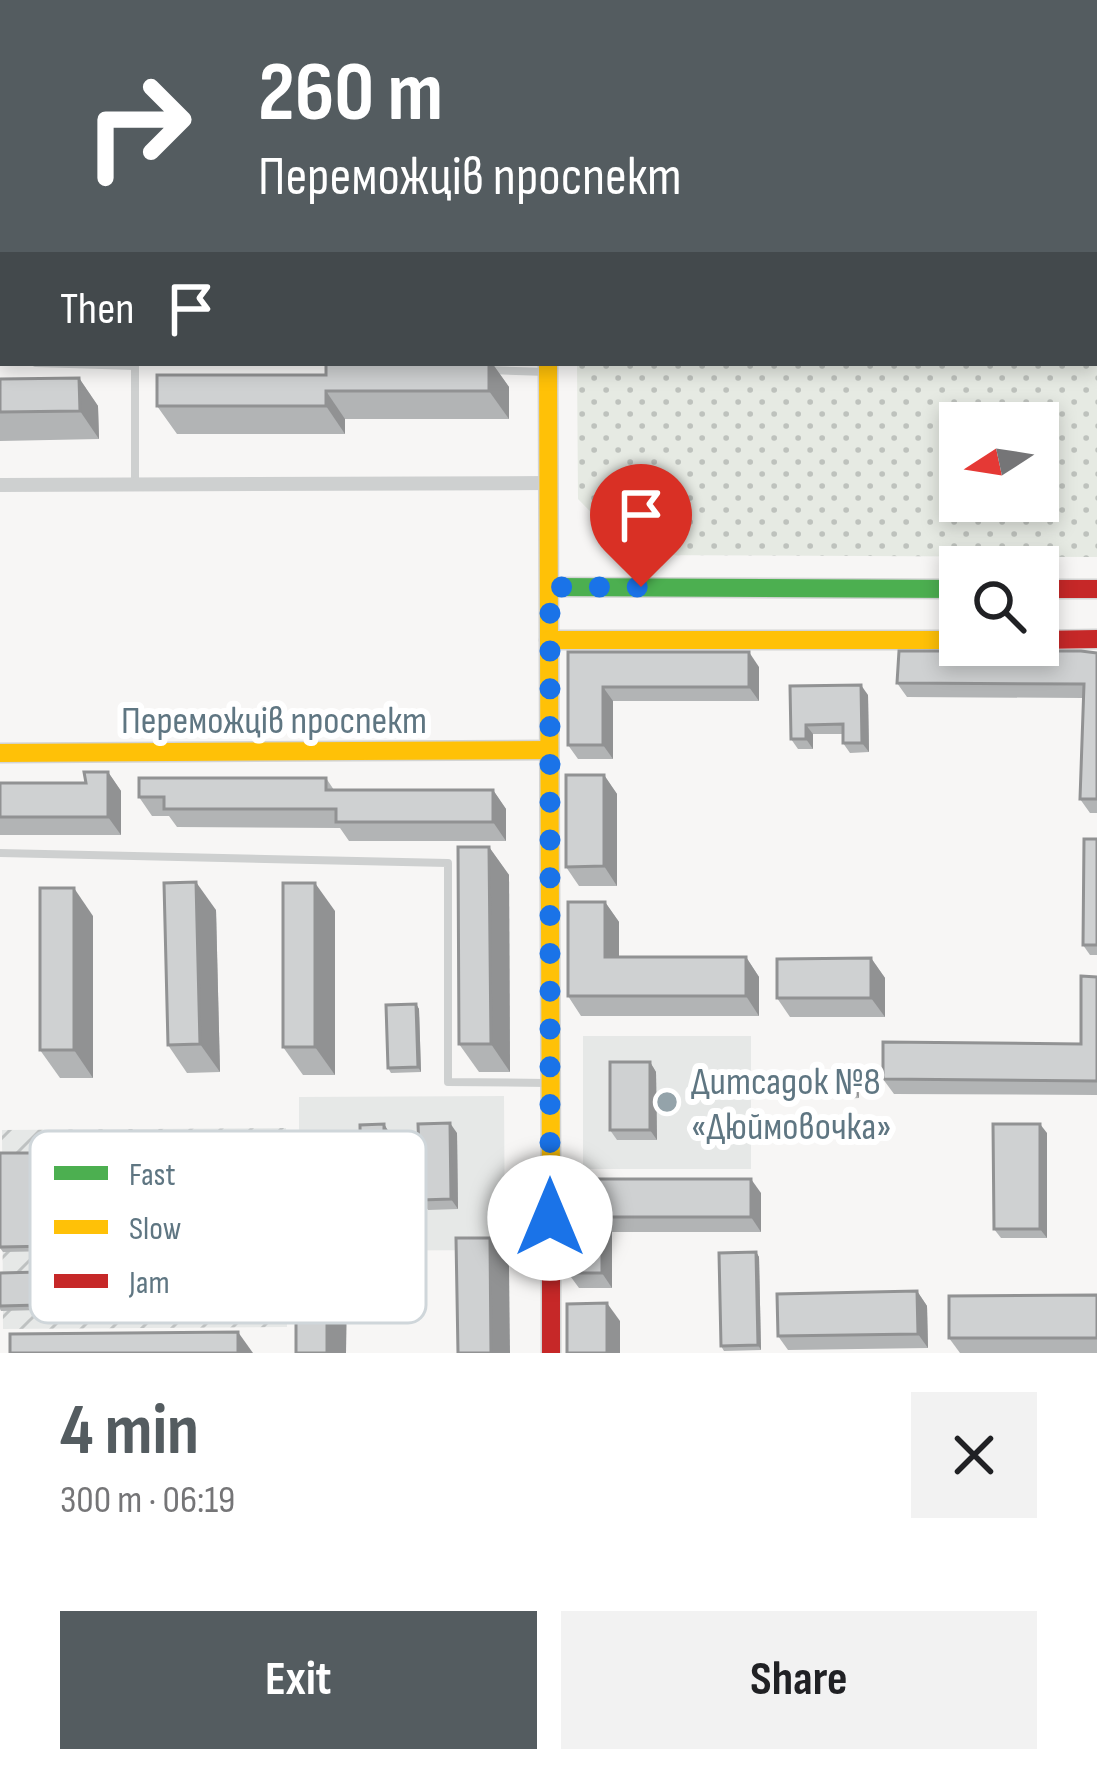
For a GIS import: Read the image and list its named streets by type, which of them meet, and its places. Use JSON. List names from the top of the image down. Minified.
{"streets":{"street":["Переможців проспект"]},"places":["Дитсадок №8 «Дюймовочка»"],"legend":["Fast","Slow","Jam"],"north":"left","page":{"turn":["260 m","Переможців проспект"],"then":"Then","heading":["4 min","300 m · 06:19"],"buttons":["Exit","Share"]}}
